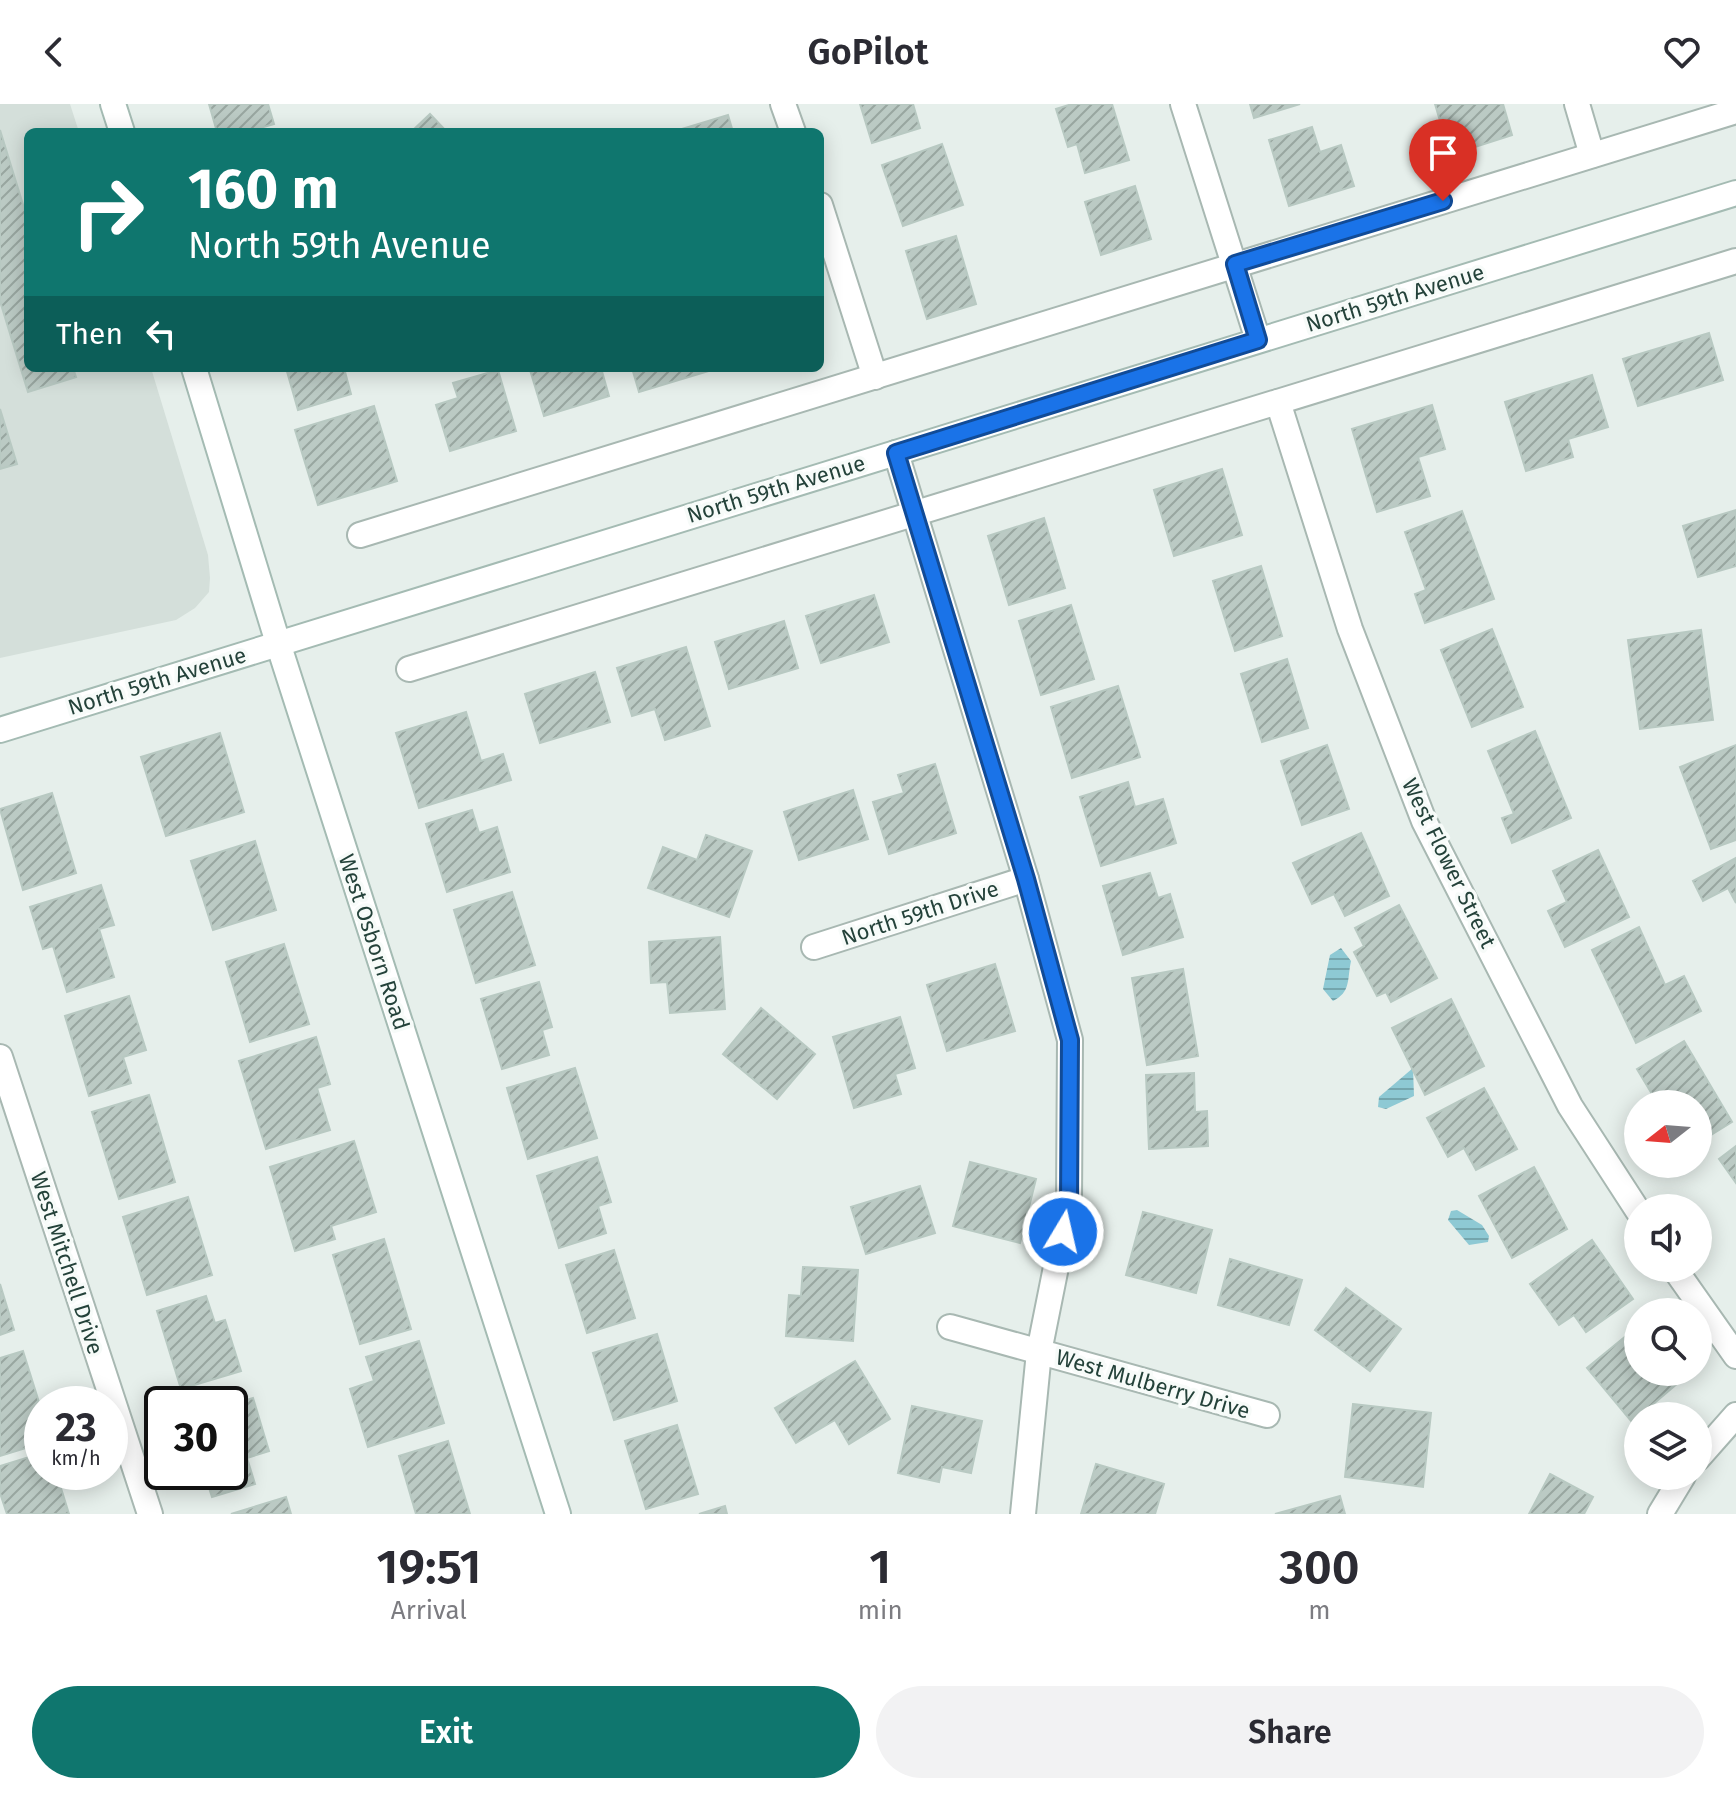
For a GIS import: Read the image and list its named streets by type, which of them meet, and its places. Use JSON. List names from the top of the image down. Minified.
{"streets":{"street":["North 59th Avenue","West Flower Street","North 59th Drive","West Osborn Road","West Mitchell Drive","West Mulberry Drive"]},"crossings":[["North 59th Avenue","West Osborn Road"],["North 59th Avenue","West Mulberry Drive"],["North 59th Drive","West Mulberry Drive"]],"north":"left","page":{"header":"GoPilot","turn":["160 m","North 59th Avenue"],"then":"Then","speed":"23 km/h","limit":"30","eta":["19:51","Arrival","1","min","300","m"],"buttons":["Exit","Share"]}}
